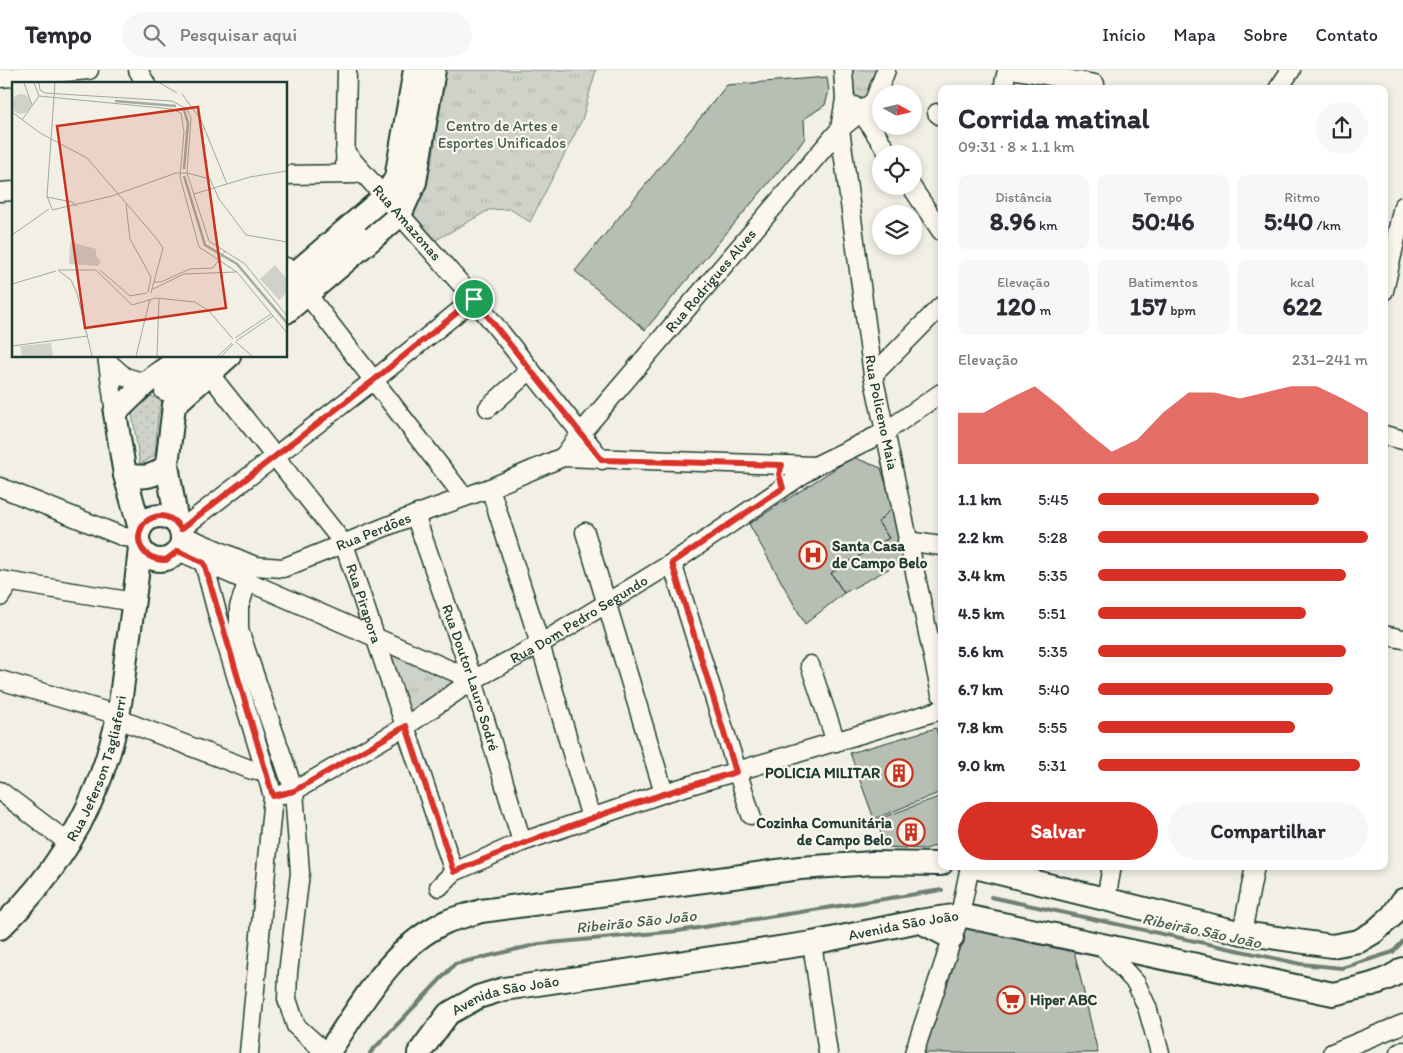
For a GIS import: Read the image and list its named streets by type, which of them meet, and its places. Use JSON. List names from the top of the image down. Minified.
{"streets":{"main road":["Rua Jeferson Tagliaferri","Avenida São João"],"street":["Rua Amazonas","Rua Rodrigues Alves","Rua Policeno Maia","Rua Perdões","Rua Pirapora","Rua Dom Pedro Segundo","Rua Doutor Lauro Sodré"]},"crossings":[["Rua Amazonas","Rua Rodrigues Alves"],["Rua Rodrigues Alves","Rua Policeno Maia"],["Rua Rodrigues Alves","Rua Perdões"],["Rua Policeno Maia","Rua Dom Pedro Segundo"],["Rua Perdões","Rua Pirapora"],["Rua Perdões","Rua Doutor Lauro Sodré"],["Rua Perdões","Rua Jeferson Tagliaferri"],["Rua Pirapora","Rua Dom Pedro Segundo"],["Rua Dom Pedro Segundo","Rua Doutor Lauro Sodré"]],"water":["Ribeirão São João"],"parks":["Centro de Artes e Esportes Unificados"],"places":{"hospital":["Santa Casa de Campo Belo"],"building":["POLICIA MILITAR","Cozinha Comunitária de Campo Belo"],"supermarket":["Hiper ABC"]},"north":"right","page":{"header":"Tempo","search":"Pesquisar aqui","nav":["Início","Mapa","Sobre","Contato"],"heading":["Corrida matinal","09:31 · 8 × 1.1 km"],"stats":[["Distância","8.96 km"],["Tempo","50:46"],["Ritmo","5:40 /km"],["Elevação","120 m"],["Batimentos","157 bpm"],["kcal","622"]],"chart":["Elevação","231–241 m"],"list":[{"name":"1.1 km","note":"5:45"},{"name":"2.2 km","note":"5:28"},{"name":"3.4 km","note":"5:35"},{"name":"4.5 km","note":"5:51"},{"name":"5.6 km","note":"5:35"},{"name":"6.7 km","note":"5:40"},{"name":"7.8 km","note":"5:55"},{"name":"9.0 km","note":"5:31"}],"buttons":["Salvar","Compartilhar"]}}
